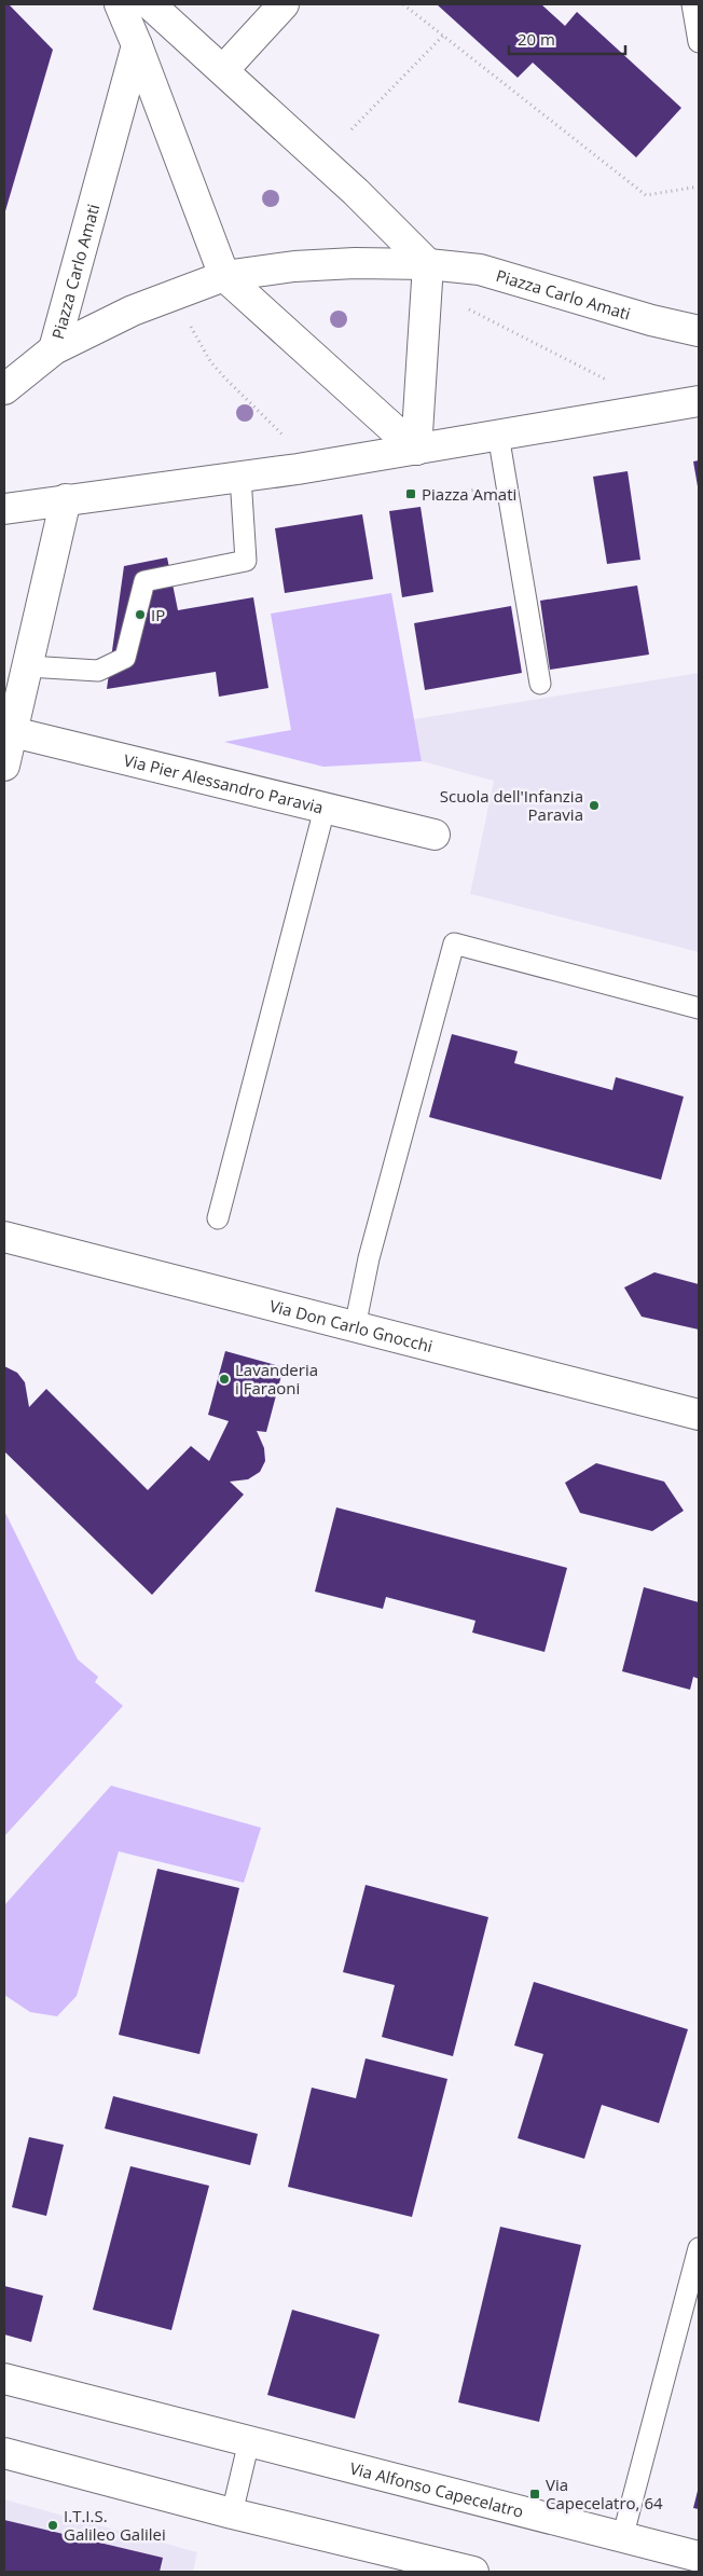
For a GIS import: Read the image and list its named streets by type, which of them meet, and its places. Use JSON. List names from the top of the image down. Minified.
{"streets":{"street":["Piazza Carlo Amati","Via Pier Alessandro Paravia","Via Don Carlo Gnocchi","Via Alfonso Capecelatro"]},"places":{"transit":["Piazza Amati","Via Capecelatro, 64"],"other":["IP","Scuola dell'Infanzia Paravia","Lavanderia i Faraoni","I.T.I.S. Galileo Galilei"]},"scale_bar":"20 m"}
